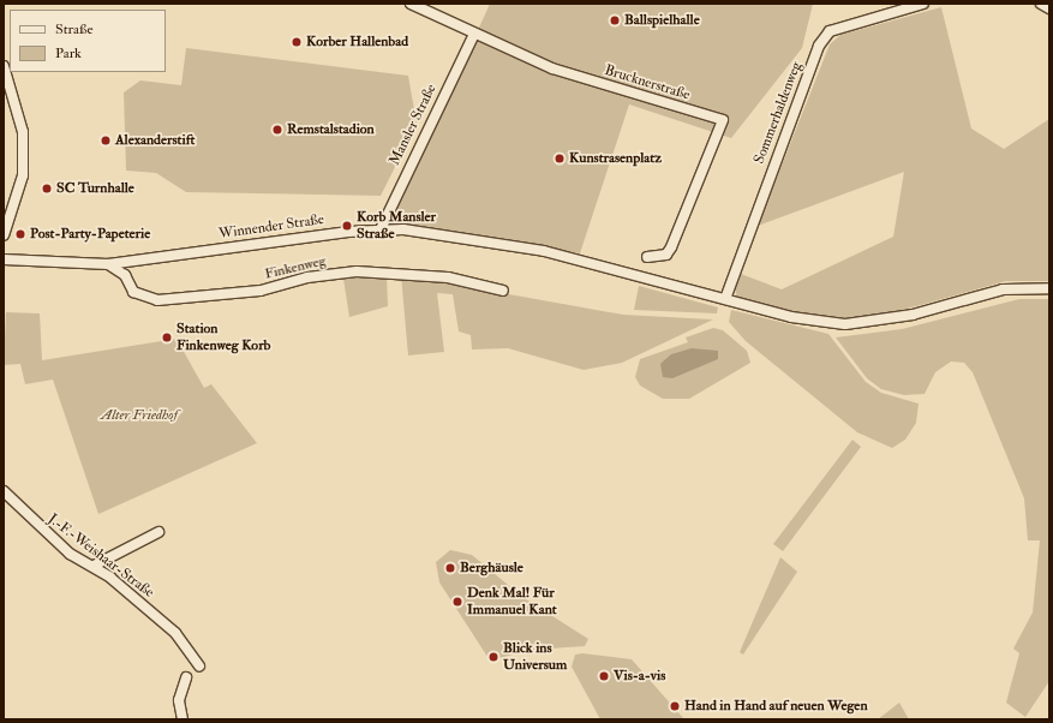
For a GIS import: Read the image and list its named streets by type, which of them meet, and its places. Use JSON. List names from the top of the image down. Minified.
{"streets":{"street":["Brucknerstraße","Sommerhaldenweg","Mansler Straße","Winnender Straße","Finkenweg","J.-F.-Weishaar-Straße"]},"crossings":[["Brucknerstraße","Mansler Straße"],["Sommerhaldenweg","Winnender Straße"],["Mansler Straße","Winnender Straße"],["Winnender Straße","Finkenweg"]],"parks":["Alter Friedhof"],"places":["Ballspielhalle","Korber Hallenbad","Remstalstadion","Alexanderstift","Kunstrasenplatz","SC Turnhalle","Korb Mansler Straße","Post-Party-Papeterie","Station Finkenweg Korb","Berghäusle","Denk Mal! Für Immanuel Kant","Blick ins Universum","Vis-a-vis","Hand in Hand auf neuen Wegen"],"legend":["Straße","Park"]}
